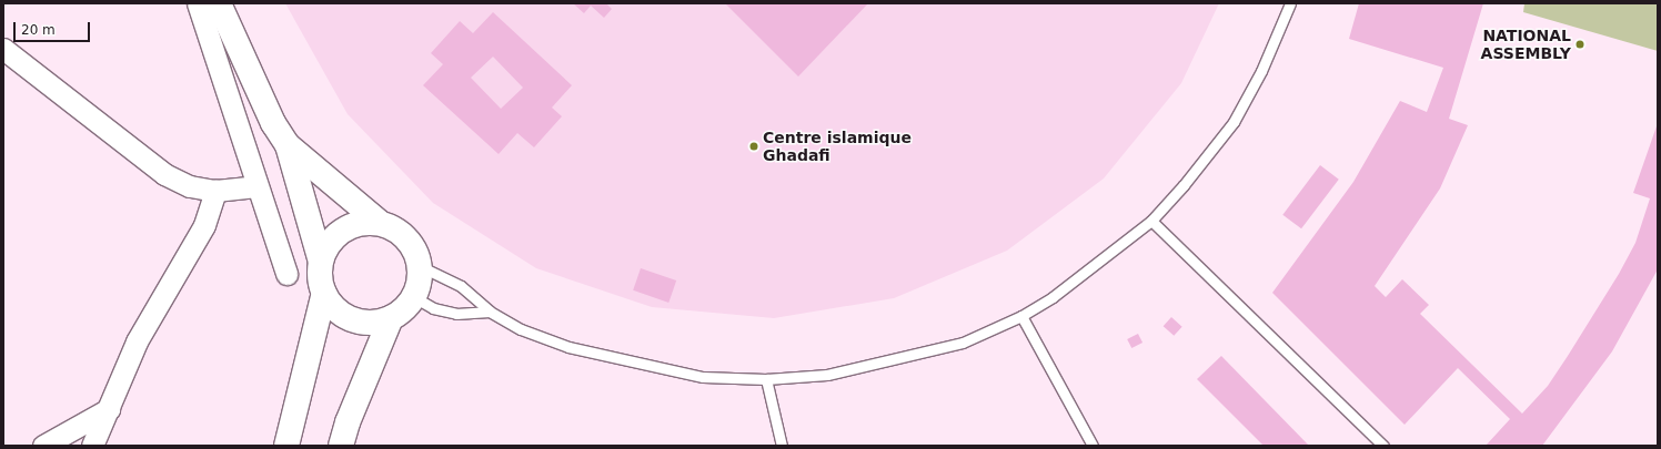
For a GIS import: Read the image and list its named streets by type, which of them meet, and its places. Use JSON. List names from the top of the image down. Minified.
{"places":["NATIONAL ASSEMBLY","Centre islamique Ghadafi"],"scale_bar":"20 m"}
